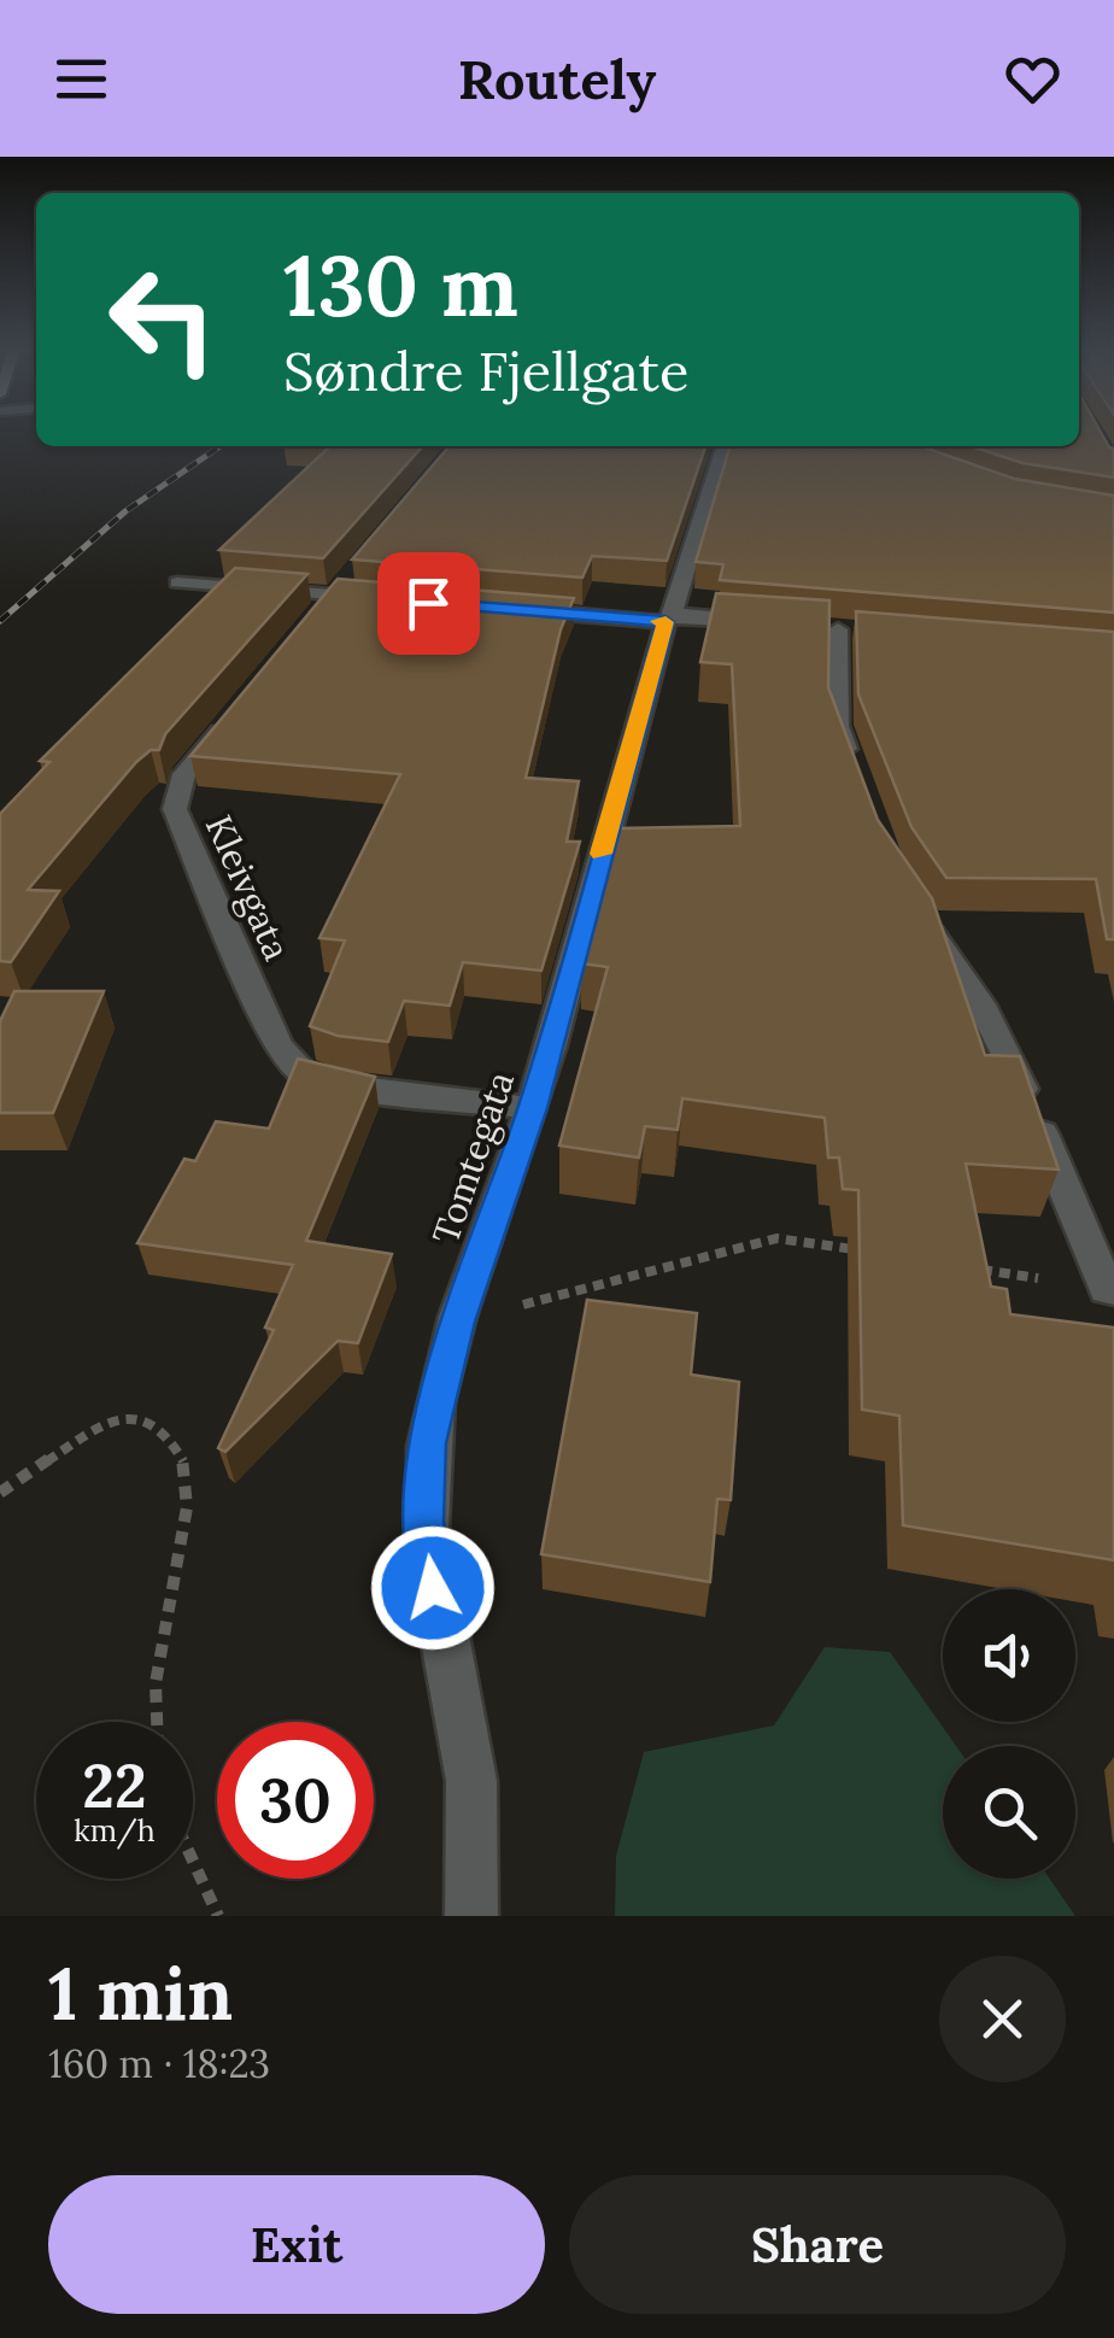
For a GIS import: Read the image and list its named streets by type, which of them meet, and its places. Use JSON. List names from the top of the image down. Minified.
{"streets":{"street":["Kleivgata","Tomtegata"]},"crossings":[["Kleivgata","Tomtegata"]],"page":{"header":"Routely","turn":["130 m","Søndre Fjellgate"],"speed":"22 km/h","limit":"30","heading":["1 min","160 m · 18:23"],"buttons":["Exit","Share"]}}
